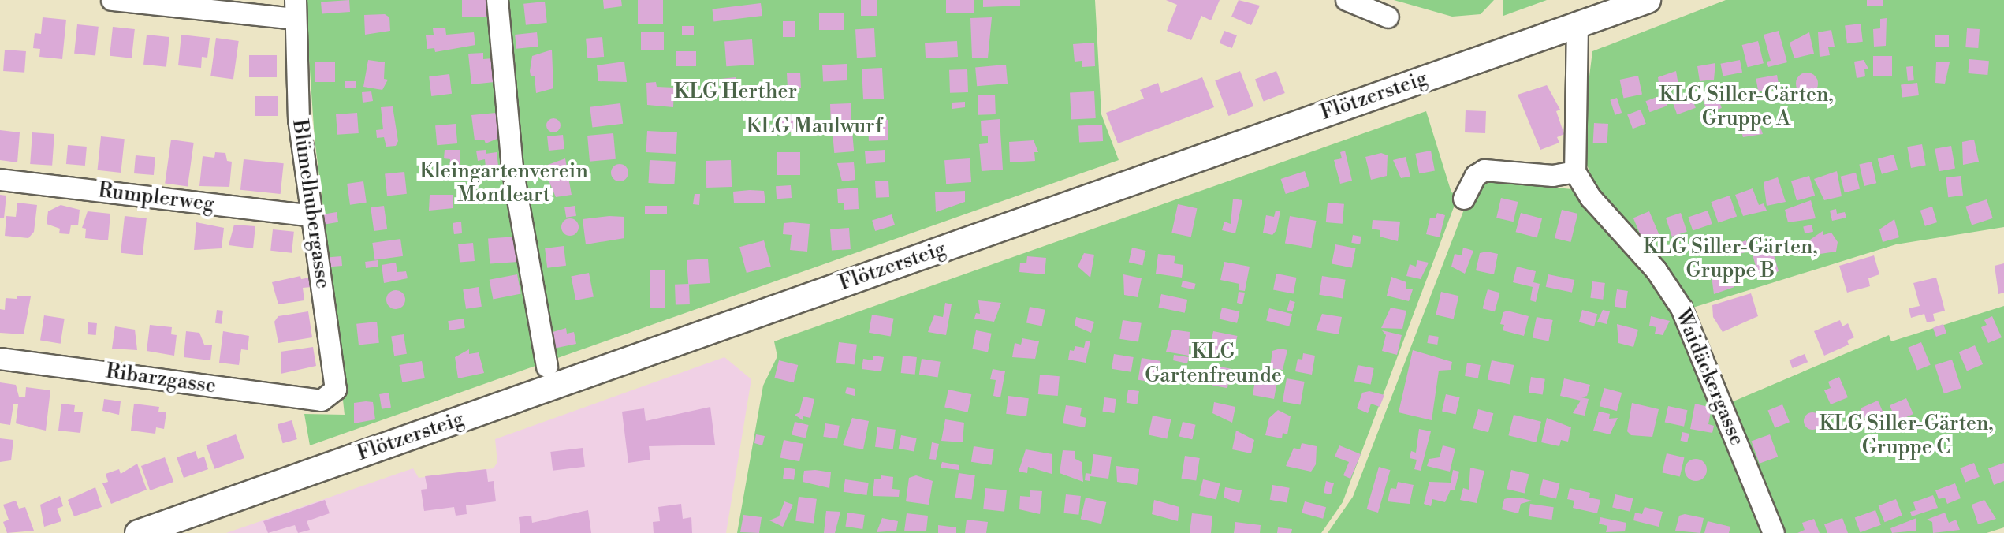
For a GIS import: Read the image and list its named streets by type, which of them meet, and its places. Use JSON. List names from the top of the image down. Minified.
{"streets":{"main road":["Flötzersteig"],"street":["Rumplerweg","Blümelhubergasse","Waidäckergasse","Ribarzgasse"]},"crossings":[["Rumplerweg","Blümelhubergasse"],["Blümelhubergasse","Ribarzgasse"]],"parks":["KLG Herther","KLG Siller-Gärten, Gruppe A","KLG Maulwurf","Kleingartenverein Montleart","KLG Siller-Gärten, Gruppe B","KLG Gartenfreunde","KLG Siller-Gärten, Gruppe C"]}
